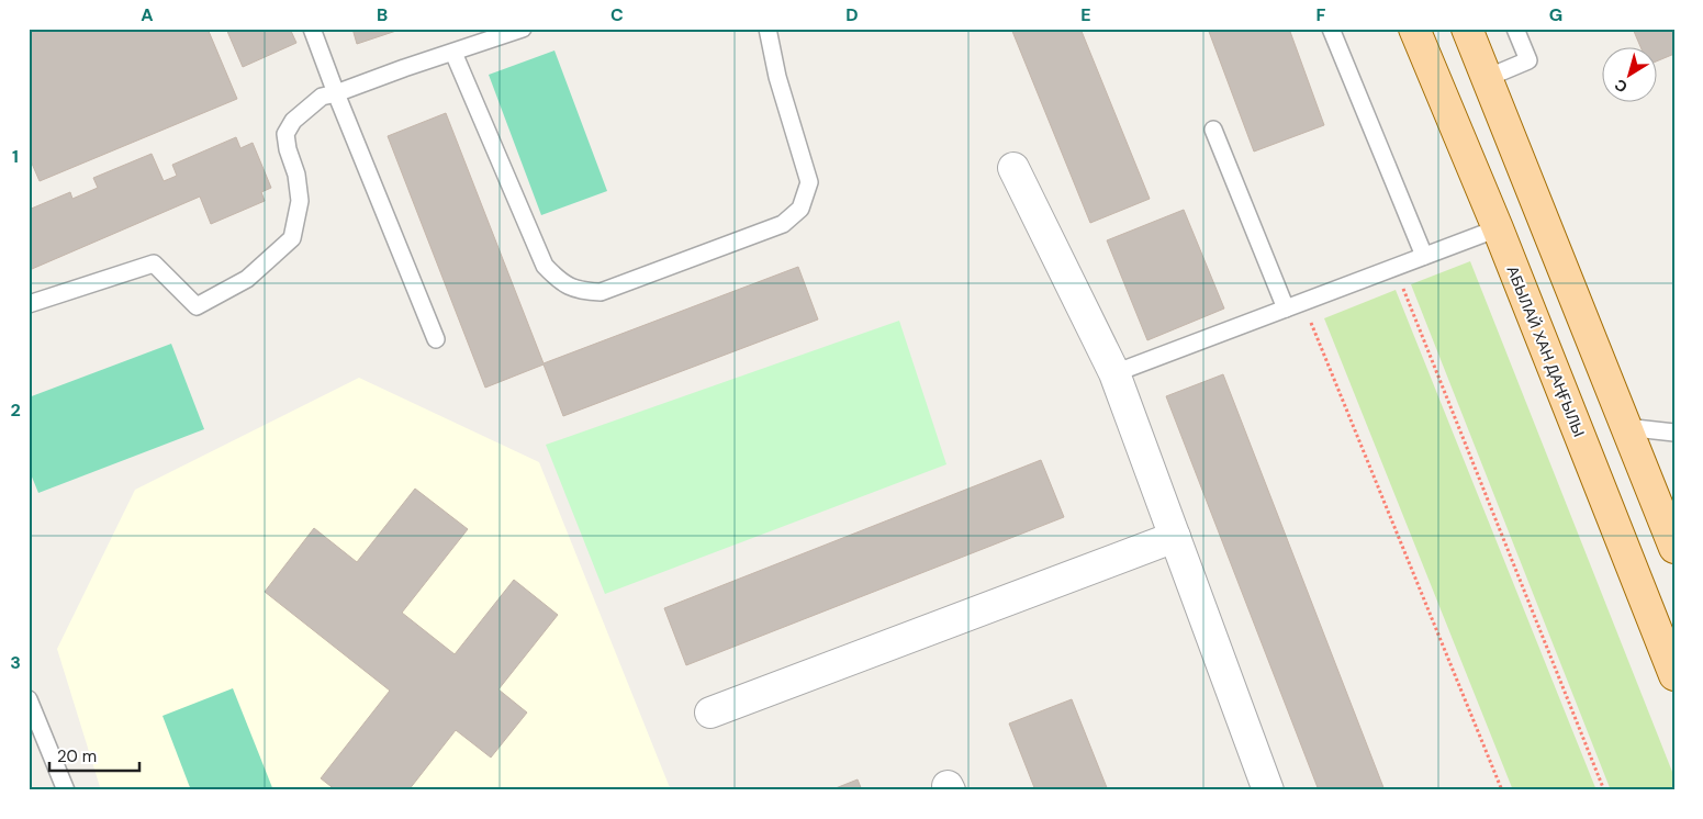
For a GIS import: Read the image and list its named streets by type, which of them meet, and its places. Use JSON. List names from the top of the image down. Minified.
{"streets":{"main road":["АБЫЛАЙ ХАН ДАҢҒЫЛЫ"]},"scale_bar":"20 m","north":"bottom left","grid":{"columns":["A","B","C","D","E","F","G"],"rows":["1","2","3"]}}
